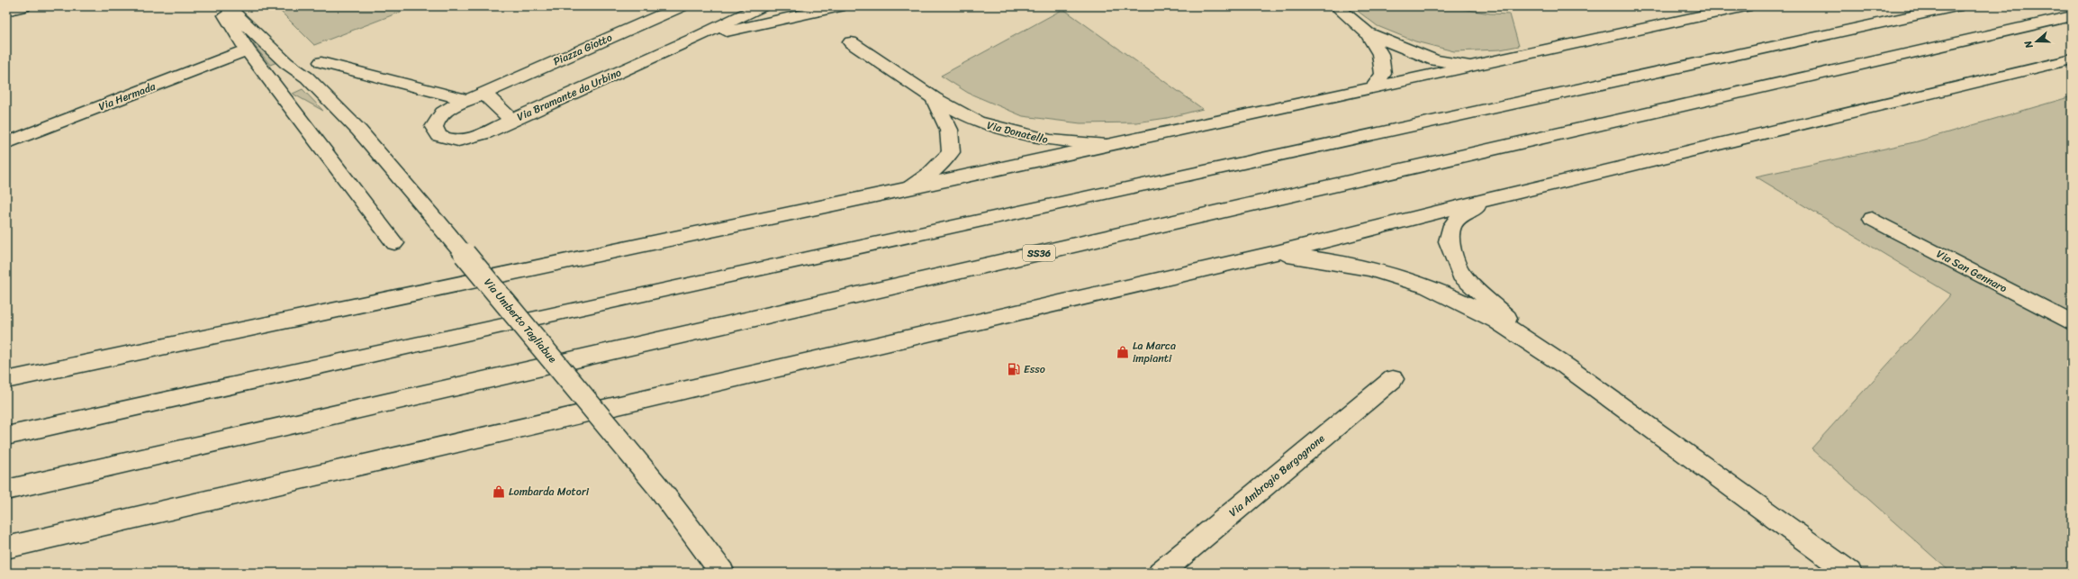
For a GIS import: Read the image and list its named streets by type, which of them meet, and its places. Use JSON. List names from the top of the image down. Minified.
{"streets":{"main road":["Piazza Giotto","Via Bramante da Urbino","Via Hermada","Via Donatello","SS36","Via San Gennaro","Via Umberto Tagliabue","Via Ambrogio Bergognone"]},"crossings":[["Piazza Giotto","Via Bramante da Urbino"]],"places":{"shop":["La Marca impianti","Lombarda Motori"],"fuel station":["Esso"]},"north":"left"}
